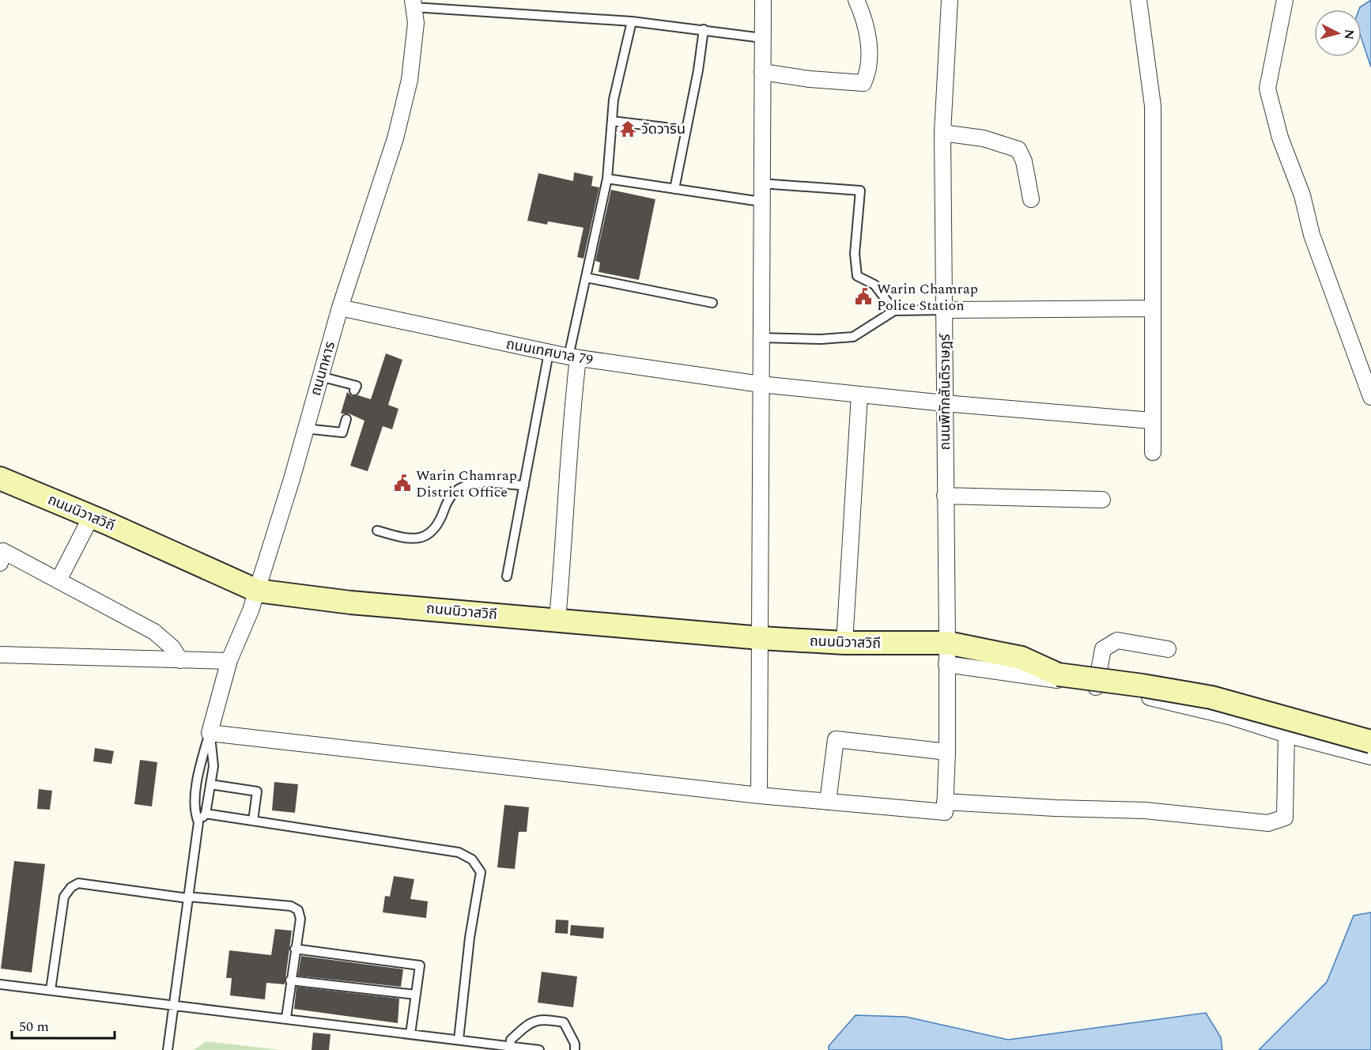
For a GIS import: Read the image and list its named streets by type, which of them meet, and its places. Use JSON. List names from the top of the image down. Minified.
{"streets":{"main road":["ถนนนิวาสวิถี"],"street":["ถนนเทศบาล 79","ถนนทหาร","ถนนพิทักสันติราษฎร์"]},"crossings":[["ถนนเทศบาล 79","ถนนทหาร"],["ถนนเทศบาล 79","ถนนพิทักสันติราษฎร์"],["ถนนทหาร","ถนนนิวาสวิถี"],["ถนนพิทักสันติราษฎร์","ถนนนิวาสวิถี"]],"places":{"temple":["วัดวาริน"],"public building":["Warin Chamrap Police Station","Warin Chamrap District Office"]},"scale_bar":"50 m","north":"right"}
